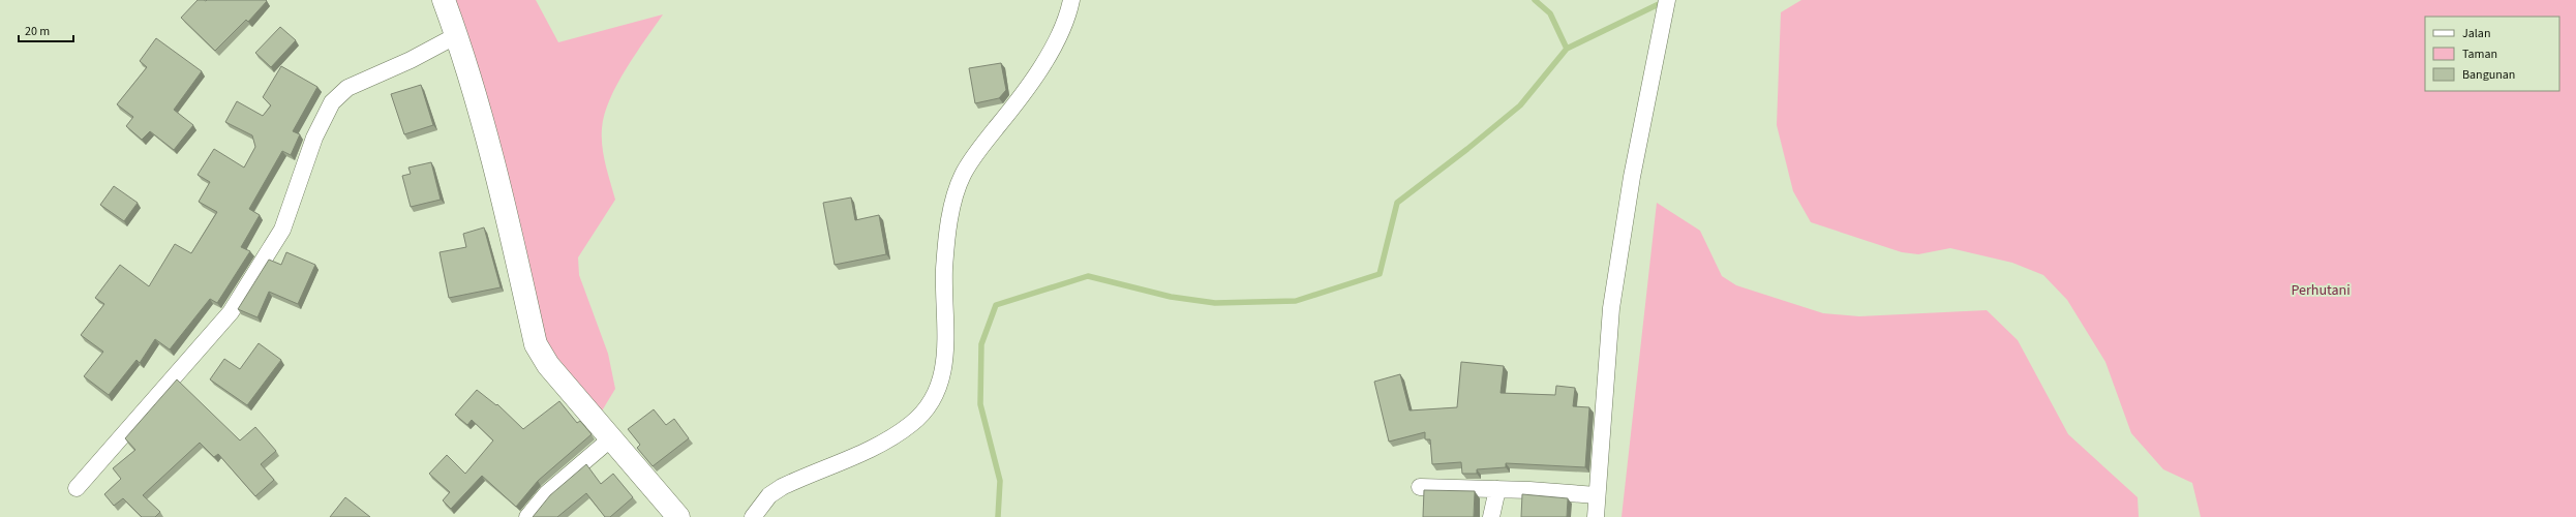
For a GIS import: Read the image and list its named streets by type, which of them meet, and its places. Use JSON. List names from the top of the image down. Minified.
{"parks":["Perhutani"],"legend":["Jalan","Taman","Bangunan"],"scale_bar":"20 m"}
